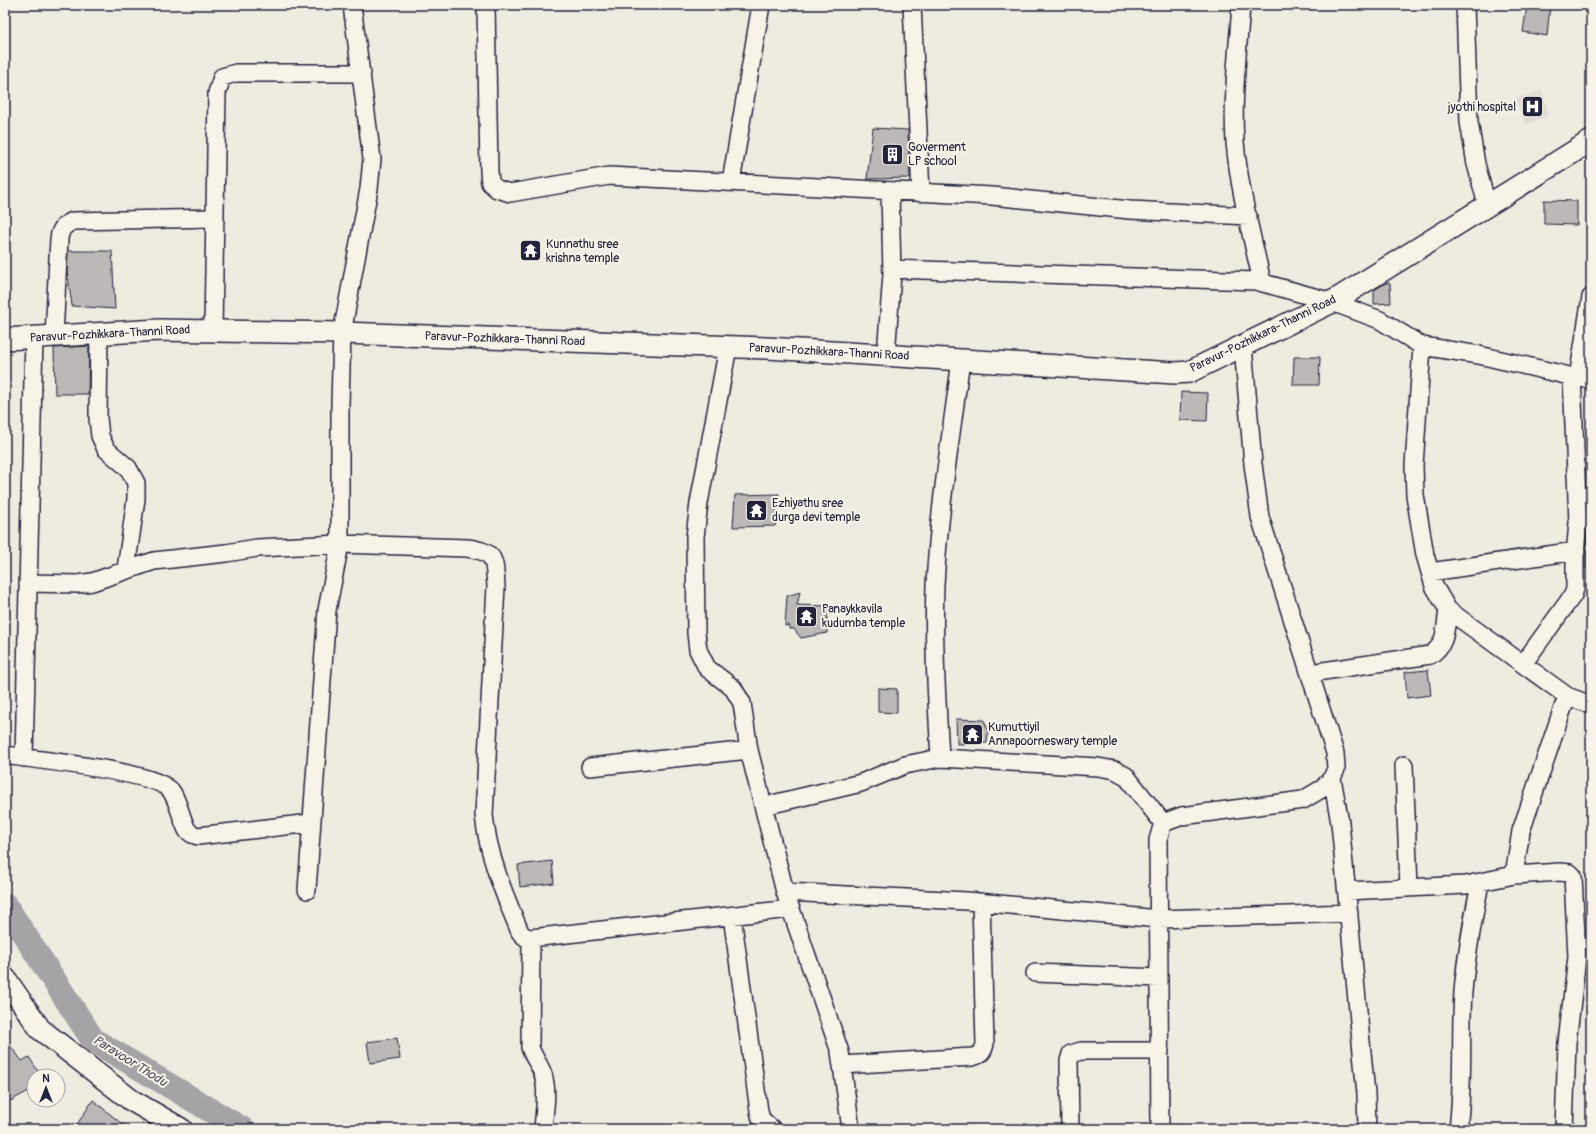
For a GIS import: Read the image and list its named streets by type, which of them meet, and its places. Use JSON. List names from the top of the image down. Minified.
{"streets":{"main road":["Paravur-Pozhikkara-Thanni Road"]},"water":["Paravoor Thodu"],"places":{"hospital":["jyothi hospital"],"building":["Goverment LP school"],"temple":["Kunnathu sree krishna temple","Ezhiyathu sree durga devi temple","Panaykkavila kudumba temple","Kumuttiyil Annapoorneswary temple"]},"north":"top"}
